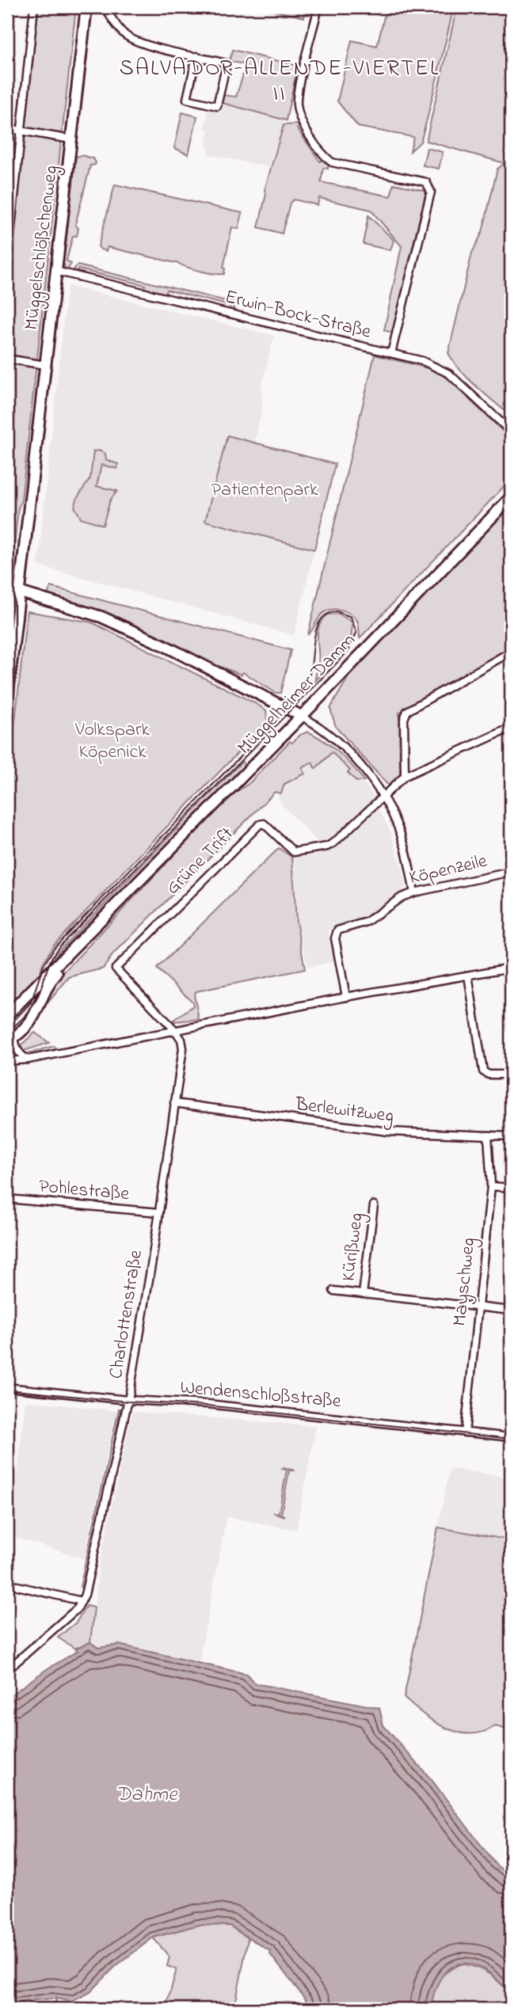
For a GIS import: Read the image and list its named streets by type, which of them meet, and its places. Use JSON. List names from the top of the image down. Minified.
{"streets":{"main road":["Müggelschlößchenweg","Müggelheimer Damm"],"street":["Erwin-Bock-Straße","Grüne Trift","Köpenzeile","Berlewitzweg","Pohlestraße","Kürißweg","Mayschweg","Charlottenstraße","Wendenschloßstraße"]},"crossings":[["Müggelschlößchenweg","Erwin-Bock-Straße"],["Grüne Trift","Charlottenstraße"],["Berlewitzweg","Mayschweg"],["Berlewitzweg","Charlottenstraße"],["Pohlestraße","Charlottenstraße"],["Mayschweg","Wendenschloßstraße"],["Charlottenstraße","Wendenschloßstraße"]],"districts":["SALVADOR-ALLENDE-VIERTEL II"],"water":["Dahme"],"parks":["Patientenpark","Volkspark Köpenick"]}
